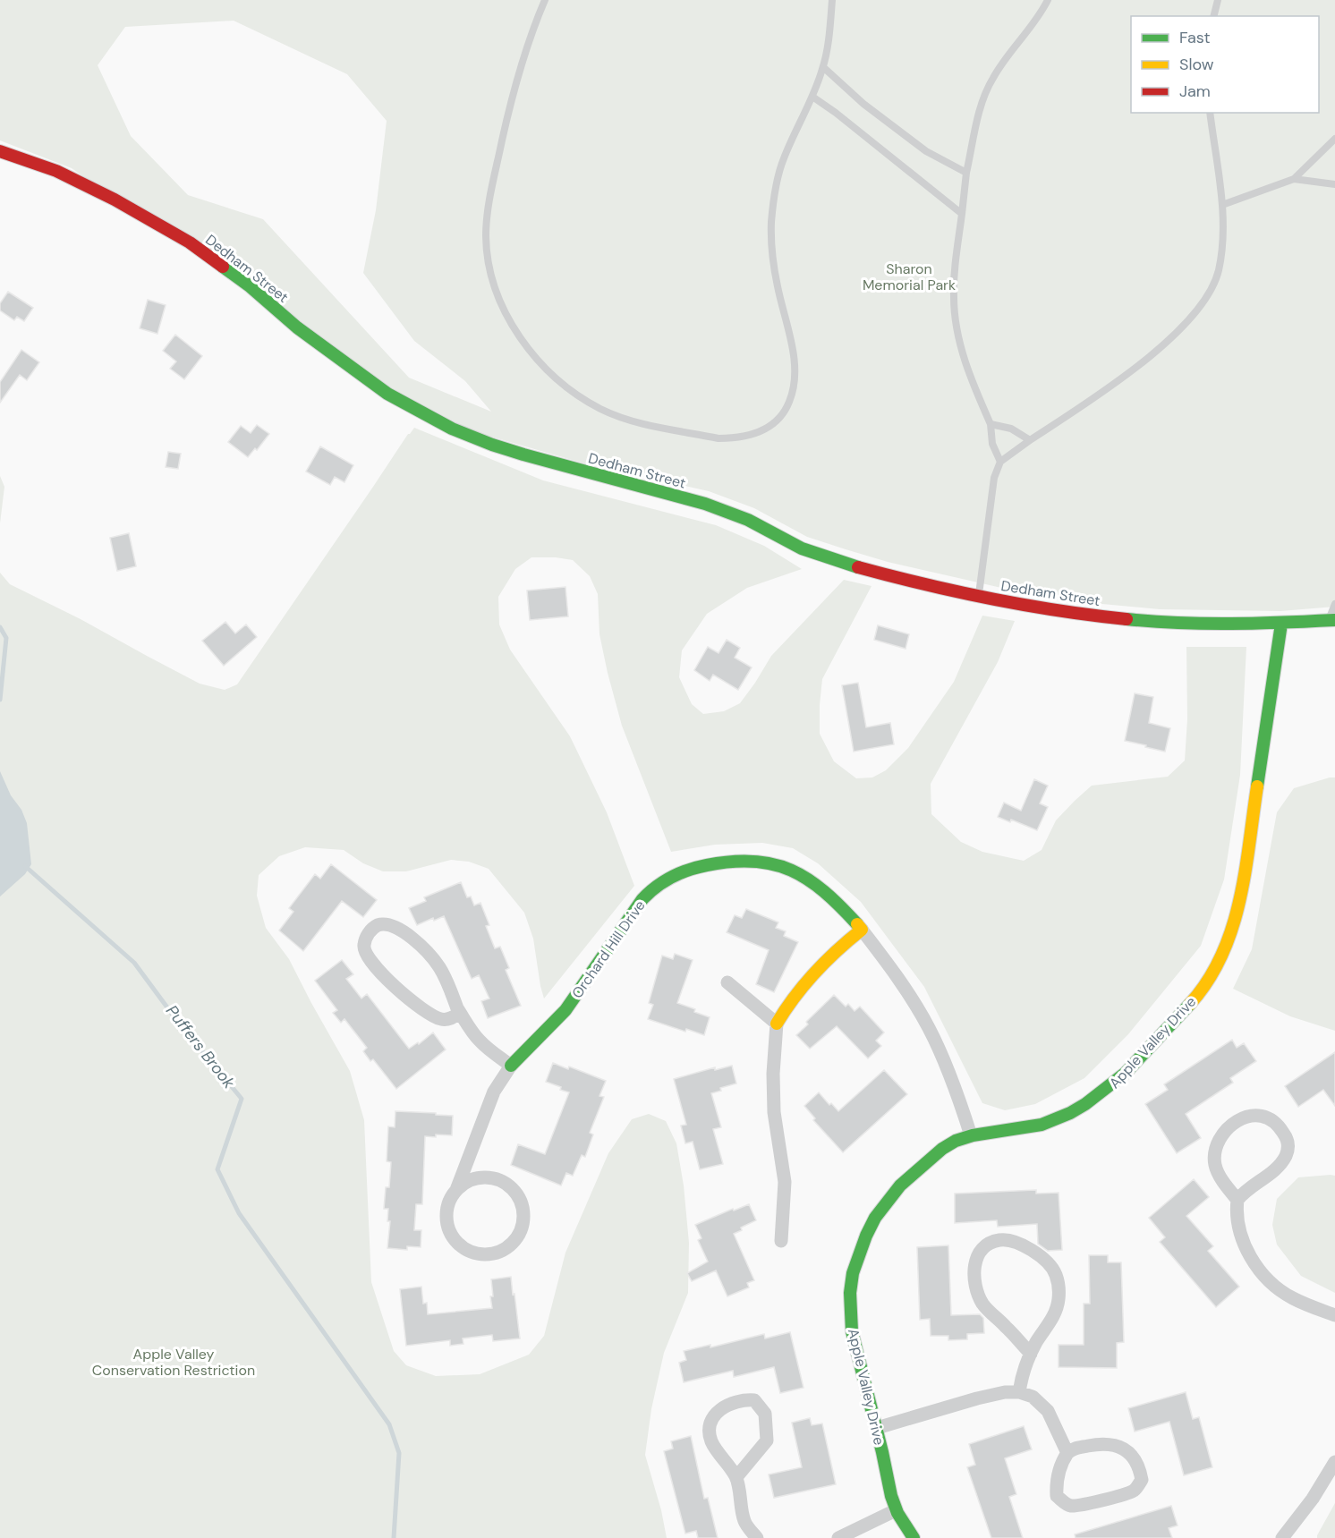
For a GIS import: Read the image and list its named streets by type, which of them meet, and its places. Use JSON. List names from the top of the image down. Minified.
{"streets":{"street":["Dedham Street","Orchard Hill Drive","Apple Valley Drive"]},"crossings":[["Dedham Street","Apple Valley Drive"],["Orchard Hill Drive","Apple Valley Drive"]],"water":["Puffers Brook"],"parks":["Sharon Memorial Park","Apple Valley Conservation Restriction"],"legend":["Fast","Slow","Jam"]}
